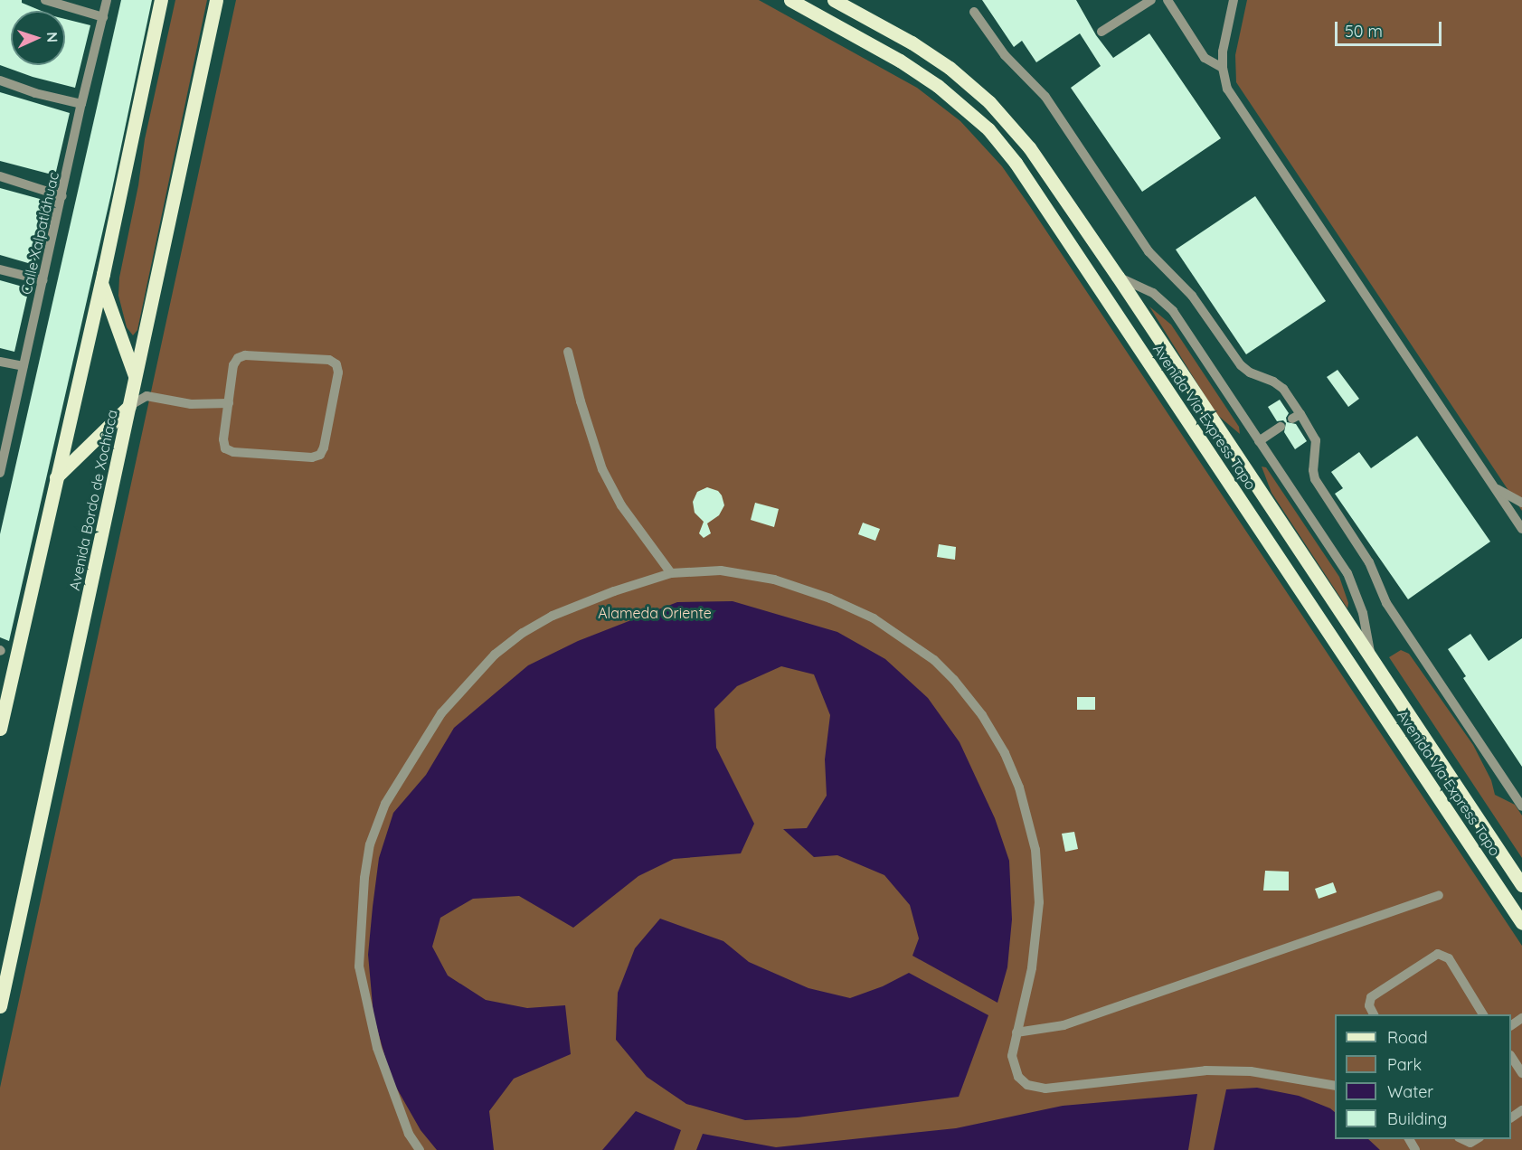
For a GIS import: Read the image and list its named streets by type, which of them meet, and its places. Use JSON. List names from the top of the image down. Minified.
{"streets":{"main road":["Avenida Vía Express Tapo","Avenida Bordo de Xochiaca"],"street":["Calle Xalpatláhuac"]},"parks":["Alameda Oriente"],"legend":["Road","Park","Water","Building"],"scale_bar":"50 m","north":"right"}
